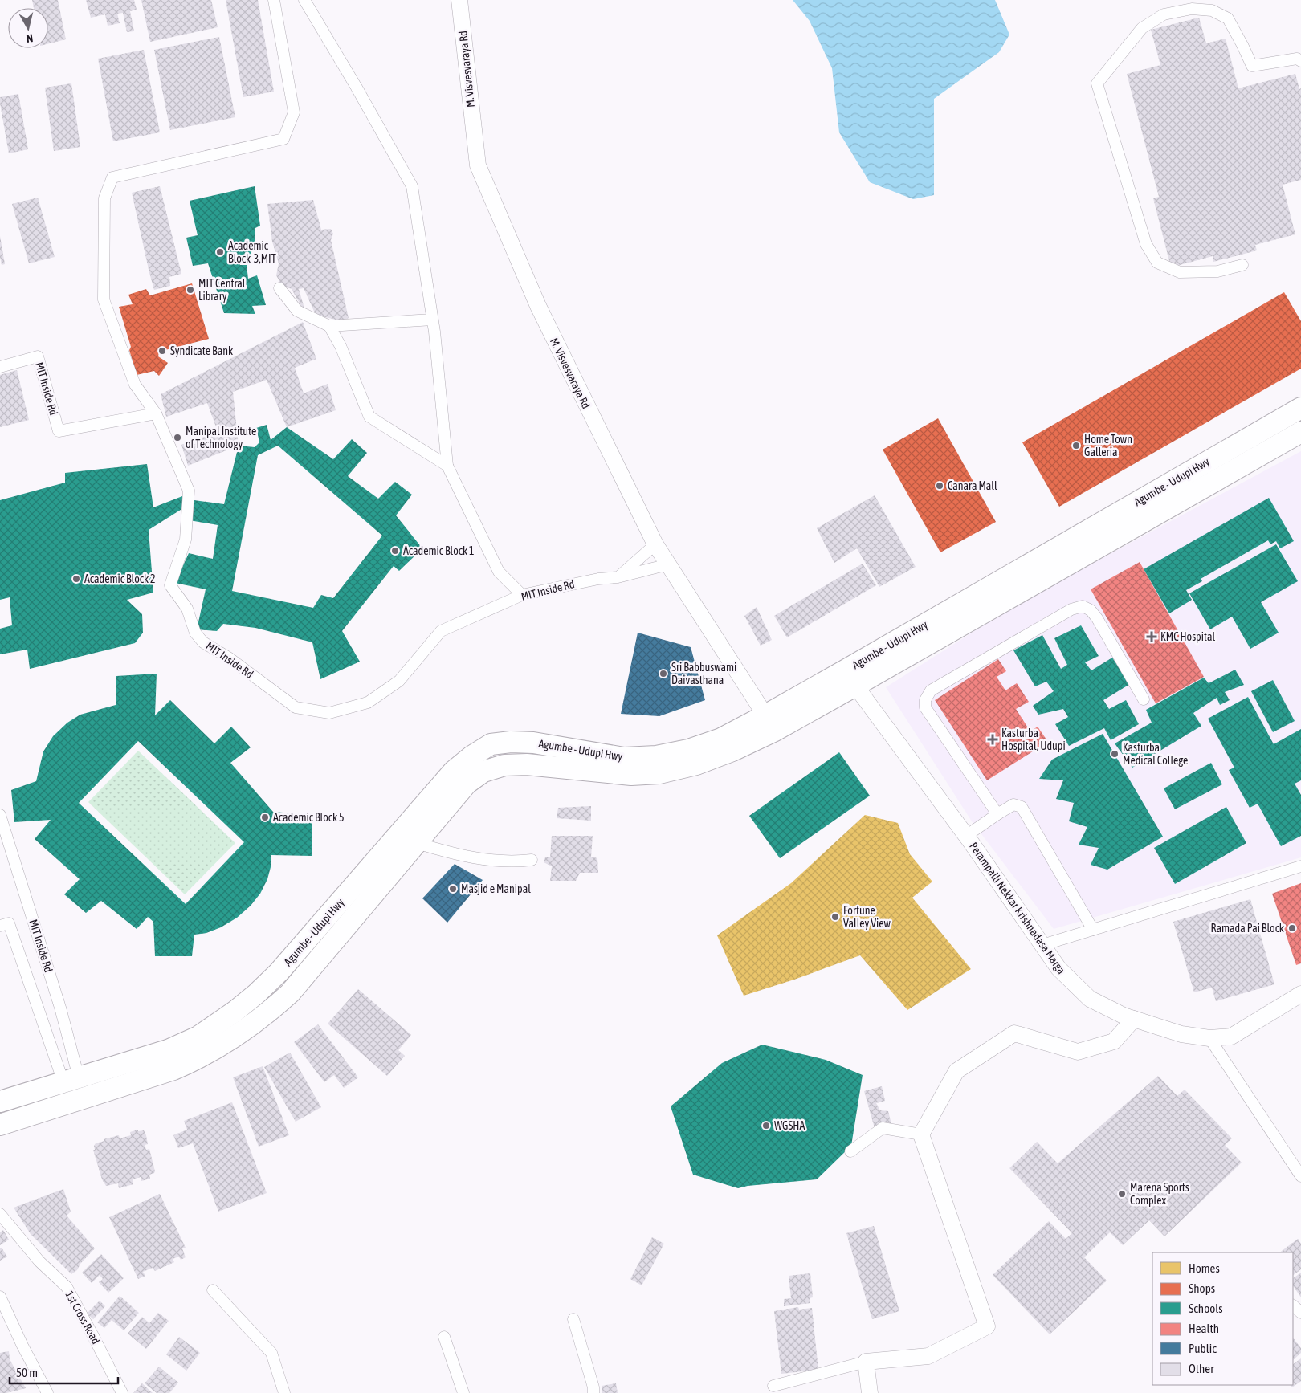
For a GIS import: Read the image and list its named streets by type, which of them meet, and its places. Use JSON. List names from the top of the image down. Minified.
{"streets":{"highway":["Agumbe - Udupi Hwy"],"street":["M. Visvesvaraya Rd","MIT Inside Rd","Perampalli Nekkar Krishnadasa Marga","1st Cross Road"]},"crossings":[["M. Visvesvaraya Rd","MIT Inside Rd"],["M. Visvesvaraya Rd","Agumbe - Udupi Hwy"],["MIT Inside Rd","Agumbe - Udupi Hwy"],["Agumbe - Udupi Hwy","Perampalli Nekkar Krishnadasa Marga"]],"places":{"other":["Academic Block-3,MIT","MIT Central Library","Syndicate Bank","Manipal Institute of Technology","Home Town Galleria","Canara Mall","Academic Block 1","Academic Block 2","Sri Babbuswami Daivasthana","Kasturba Medical College","Academic Block 5","Masjid e Manipal","Fortune Valley View","Ramada Pai Block","WGSHA","Marena Sports Complex"],"health":["KMC Hospital","Kasturba Hospital, Udupi"]},"legend":["Homes","Shops","Schools","Health","Public","Other"],"scale_bar":"50 m","north":"bottom"}
